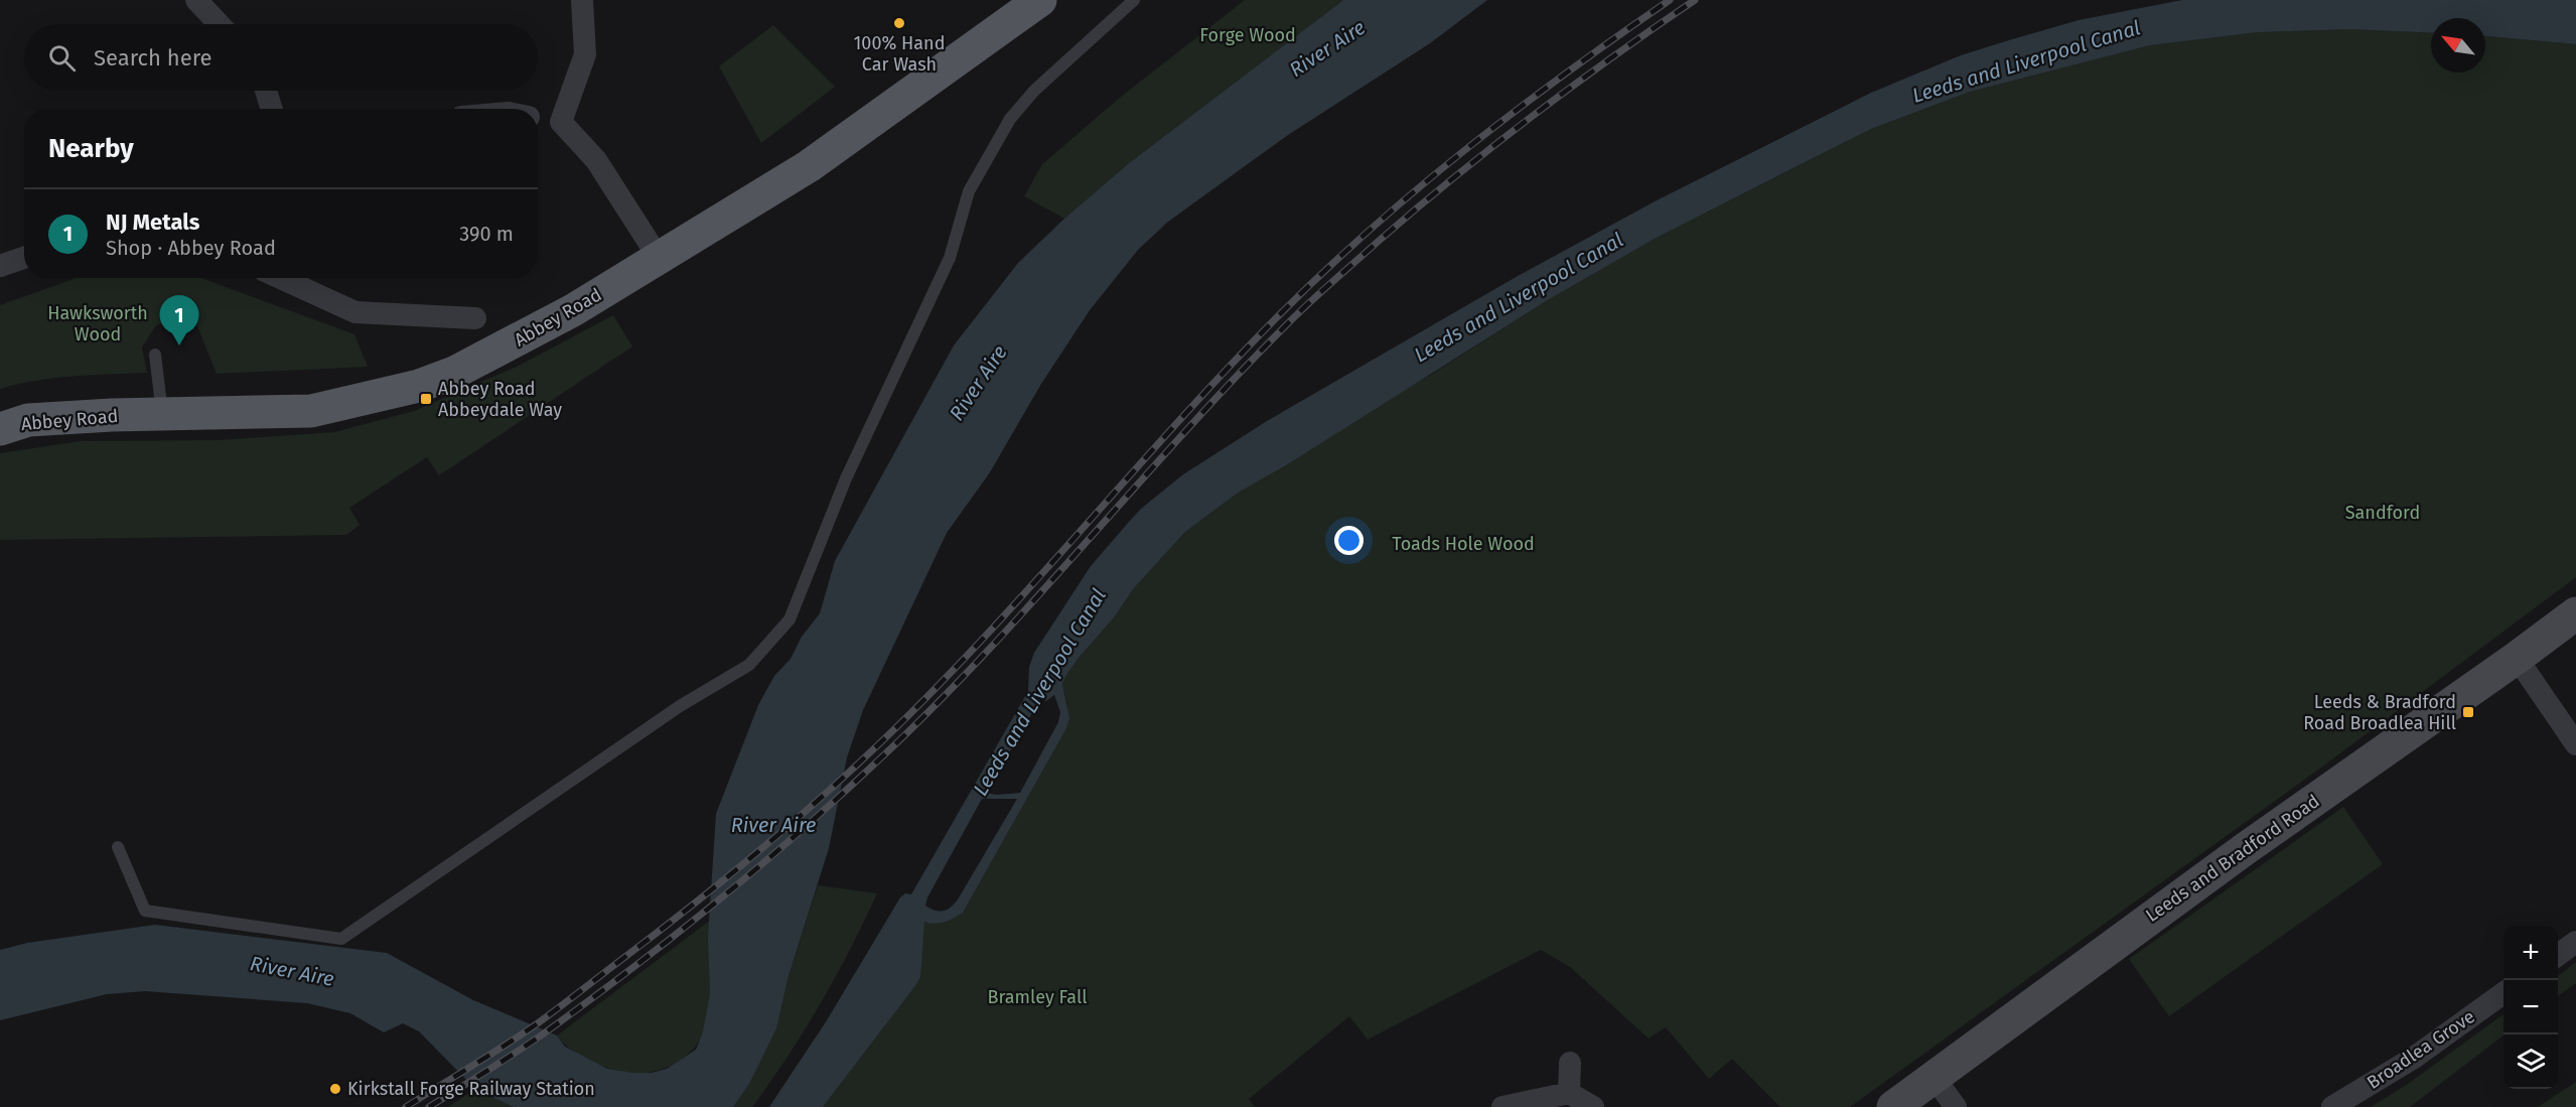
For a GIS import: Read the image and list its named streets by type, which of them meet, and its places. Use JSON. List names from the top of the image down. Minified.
{"streets":{"main road":["Abbey Road","Leeds and Bradford Road"],"street":["Broadlea Grove"]},"water":["River Aire","Leeds and Liverpool Canal"],"parks":["Forge Wood","Hawksworth Wood","Sandford","Toads Hole Wood","Bramley Fall"],"places":{"other":["100% Hand Car Wash","Kirkstall Forge Railway Station"],"transit":["Abbey Road Abbeydale Way","Leeds & Bradford Road Broadlea Hill"]},"north":"top left","page":{"search":"Search here","heading":"Nearby","list":[{"mark":"1","name":"NJ Metals","note":"Shop · Abbey Road","value":"390 m"}],"pins":"1","map_buttons":["+","−"]}}
